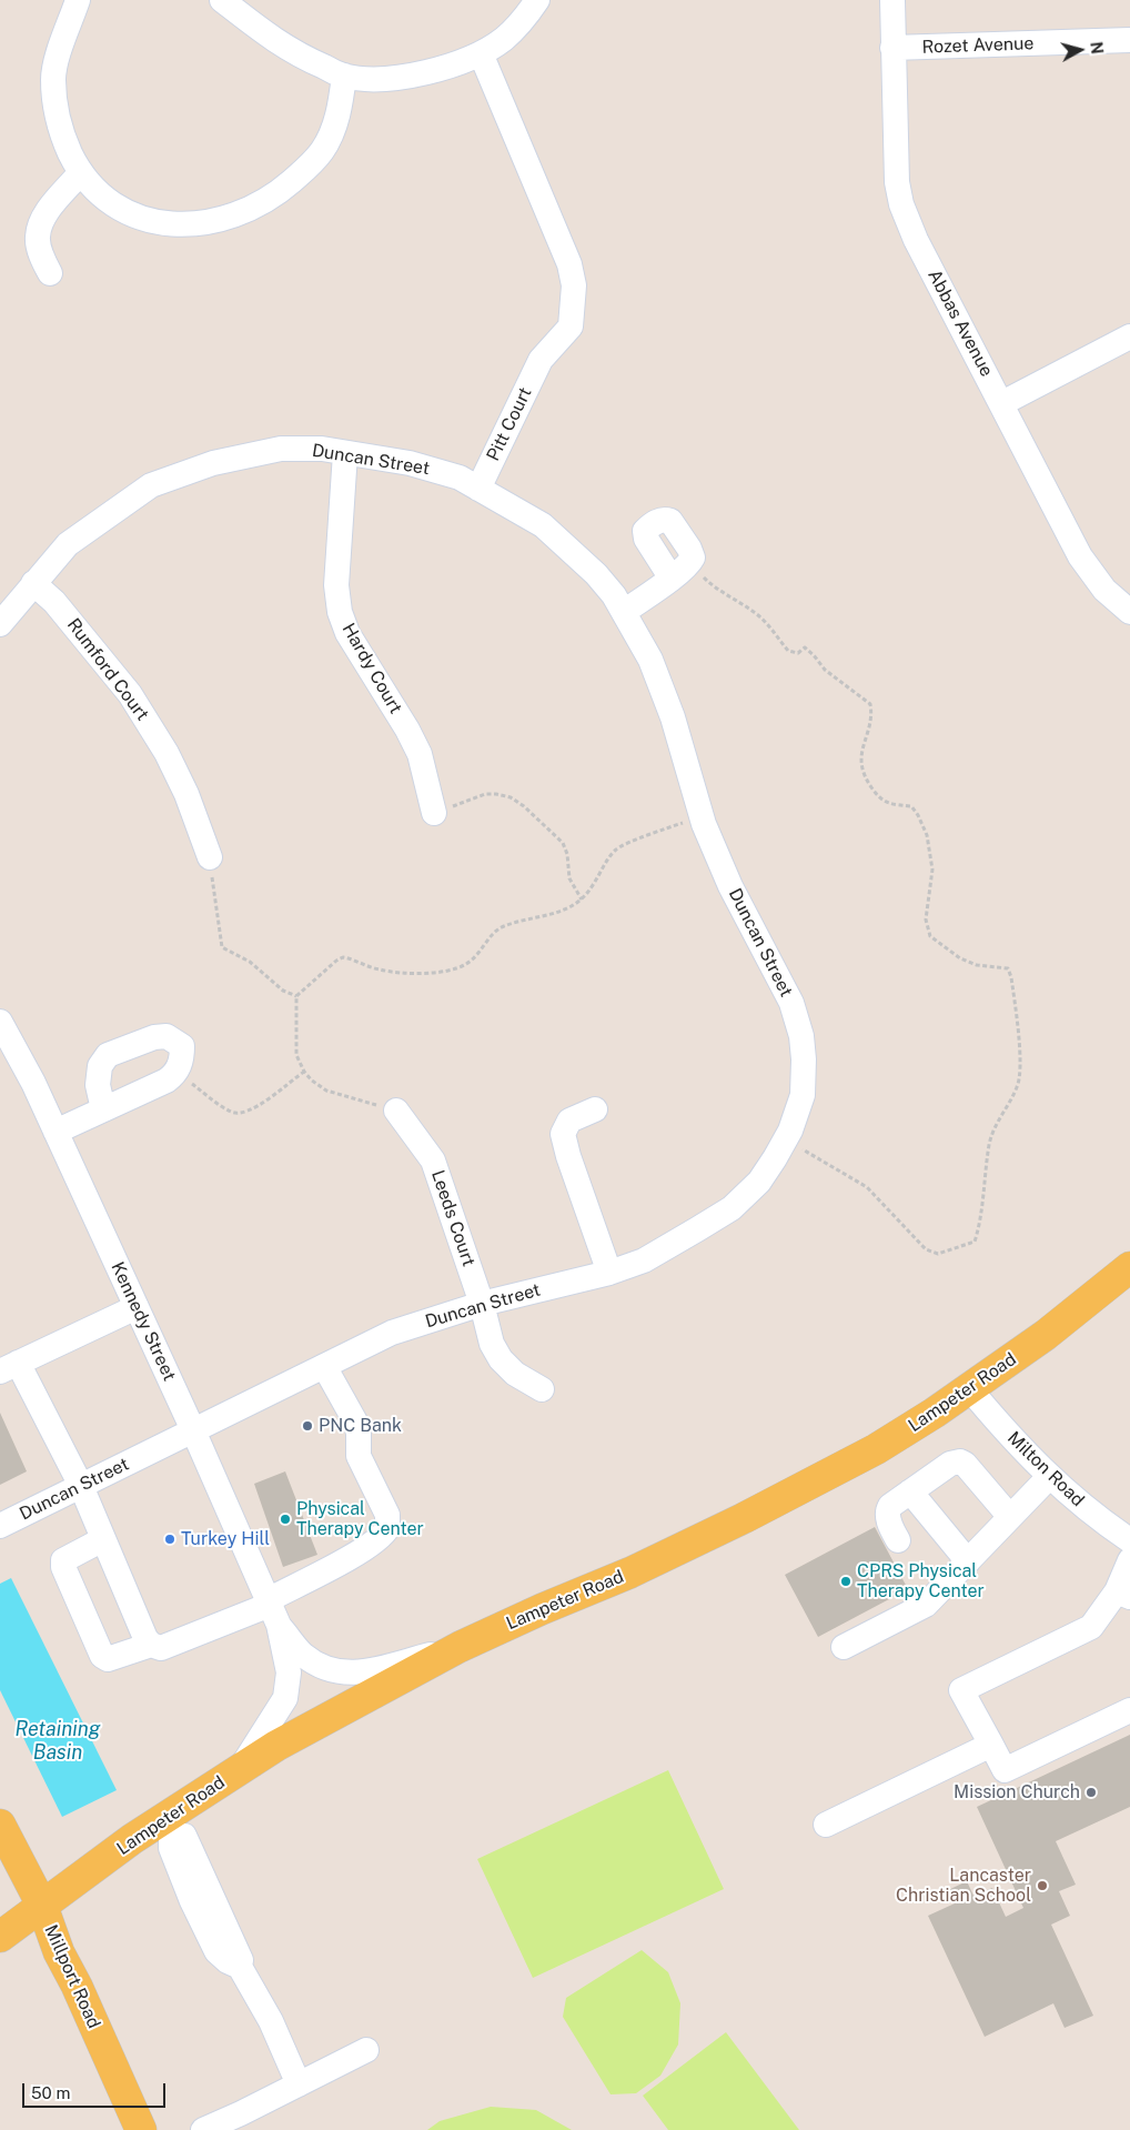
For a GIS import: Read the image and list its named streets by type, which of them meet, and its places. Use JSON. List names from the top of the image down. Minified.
{"streets":{"main road":["Lampeter Road","Millport Road"],"street":["Rozet Avenue","Abbas Avenue","Pitt Court","Duncan Street","Hardy Court","Rumford Court","Leeds Court","Kennedy Street","Milton Road"]},"crossings":[["Rozet Avenue","Abbas Avenue"],["Pitt Court","Duncan Street"],["Duncan Street","Hardy Court"],["Duncan Street","Rumford Court"],["Duncan Street","Leeds Court"],["Duncan Street","Kennedy Street"],["Kennedy Street","Lampeter Road"],["Lampeter Road","Milton Road"],["Lampeter Road","Millport Road"]],"water":["Retaining Basin"],"places":["PNC Bank","Physical Therapy Center","Turkey Hill","CPRS Physical Therapy Center","Mission Church","Lancaster Christian School"],"scale_bar":"50 m","north":"right"}
